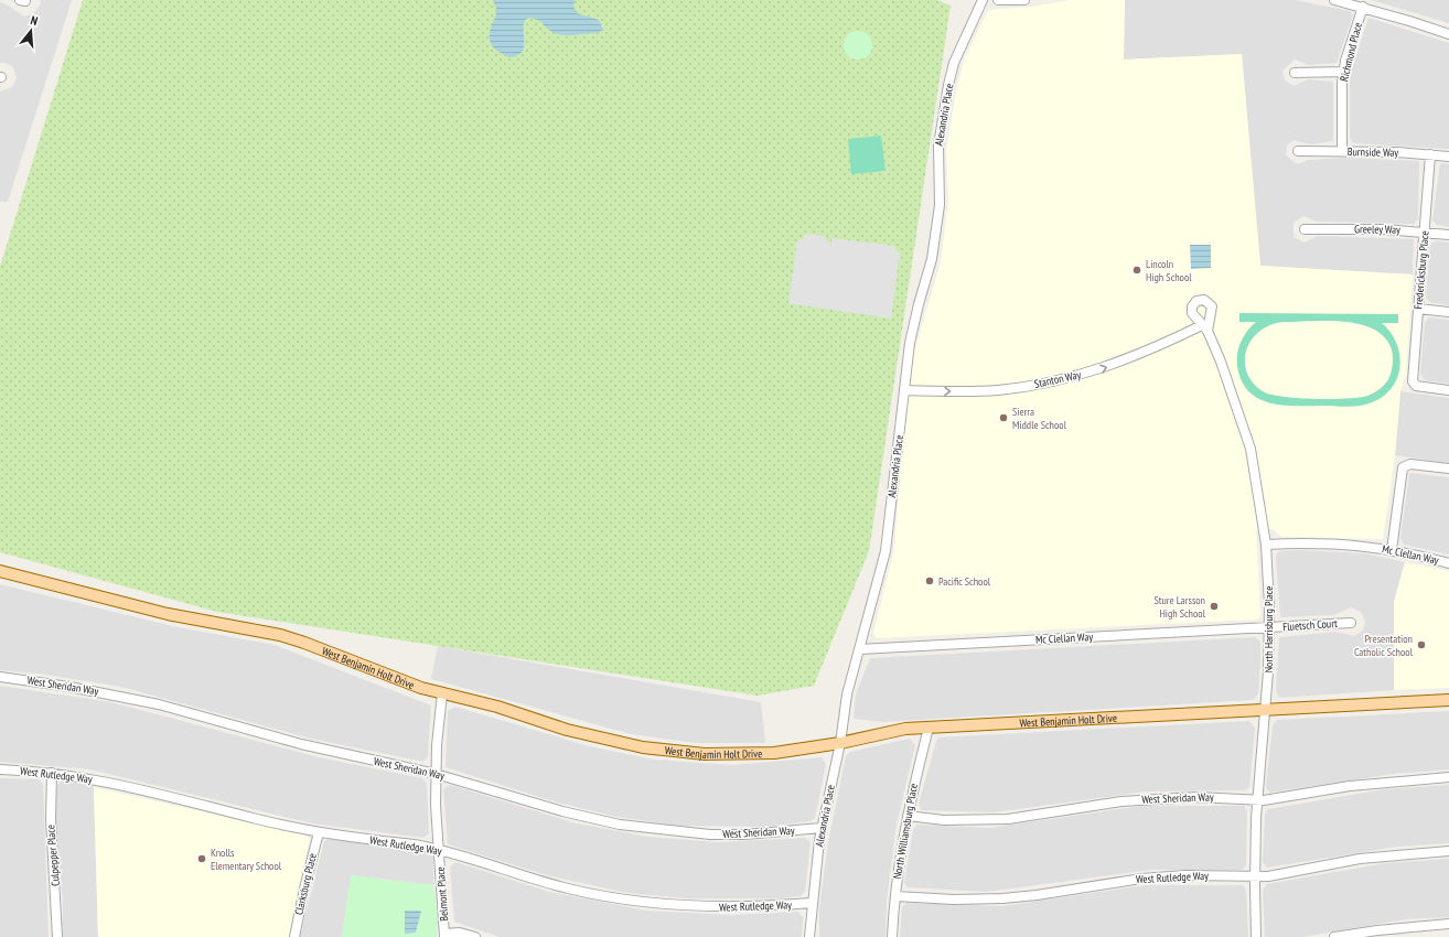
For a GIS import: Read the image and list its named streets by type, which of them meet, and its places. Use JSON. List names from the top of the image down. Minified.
{"streets":{"main road":["West Benjamin Holt Drive"],"street":["Richmond Place","Alexandria Place","Burnside Way","Greeley Way","Fredericksburg Place","Stanton Way","Mc Clellan Way","Fluetsch Court","North Harrisburg Place","West Sheridan Way","West Rutledge Way","North Williamsburg Place","Culpepper Place","Clarksburg Place","Belmont Place"]},"crossings":[["Richmond Place","Burnside Way"],["Alexandria Place","Stanton Way"],["Alexandria Place","Mc Clellan Way"],["Alexandria Place","West Benjamin Holt Drive"],["Alexandria Place","West Sheridan Way"],["Alexandria Place","West Rutledge Way"],["Burnside Way","Fredericksburg Place"],["Greeley Way","Fredericksburg Place"],["Stanton Way","North Harrisburg Place"],["Mc Clellan Way","Fluetsch Court"],["Mc Clellan Way","North Harrisburg Place"],["Fluetsch Court","North Harrisburg Place"],["North Harrisburg Place","West Benjamin Holt Drive"],["North Harrisburg Place","West Sheridan Way"],["North Harrisburg Place","West Rutledge Way"],["West Benjamin Holt Drive","North Williamsburg Place"],["West Benjamin Holt Drive","Belmont Place"],["West Sheridan Way","North Williamsburg Place"],["West Sheridan Way","Belmont Place"],["West Rutledge Way","North Williamsburg Place"],["West Rutledge Way","Culpepper Place"],["West Rutledge Way","Clarksburg Place"],["West Rutledge Way","Belmont Place"]],"one_way":["Stanton Way"],"places":["Lincoln High School","Sierra Middle School","Pacific School","Sture Larsson High School","Presentation Catholic School","Knolls Elementary School"],"north":"top"}
